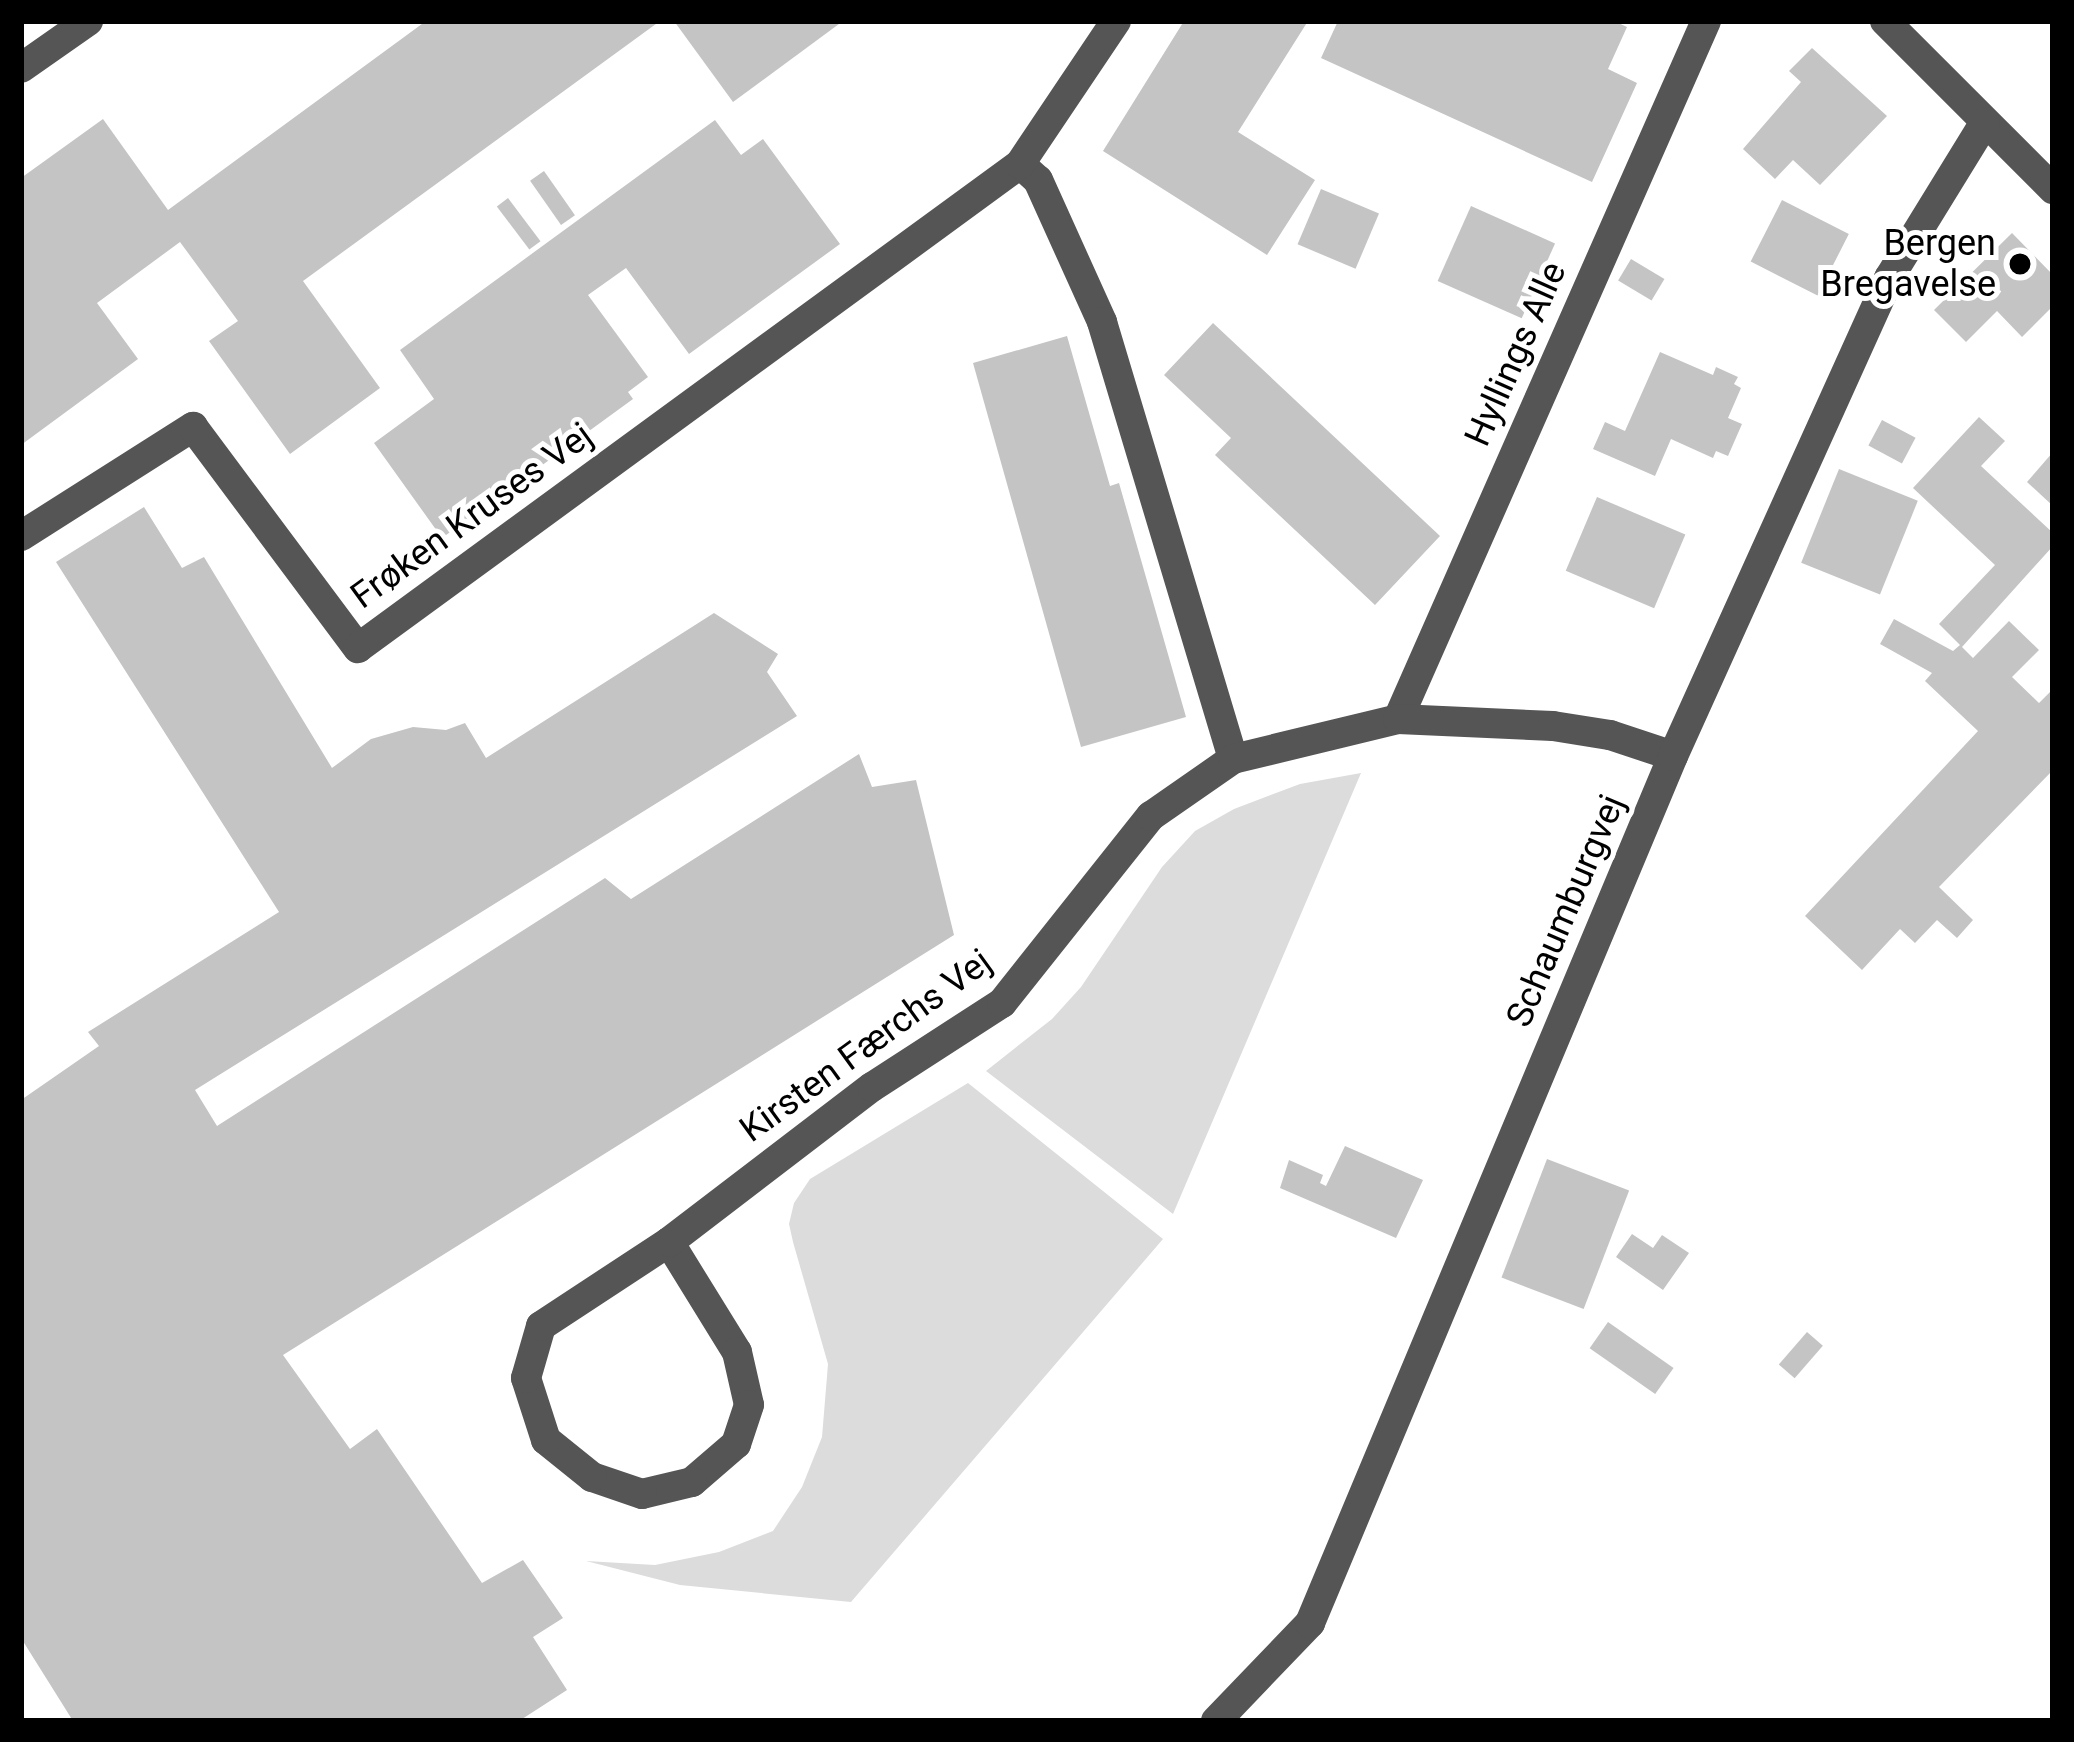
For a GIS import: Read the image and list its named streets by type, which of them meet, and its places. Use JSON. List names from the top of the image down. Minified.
{"streets":{"street":["Hyllings Alle","Frøken Kruses Vej","Schaumburgvej","Kirsten Færchs Vej"]},"crossings":[["Hyllings Alle","Kirsten Færchs Vej"],["Schaumburgvej","Kirsten Færchs Vej"]],"places":["Bergen Bregavelse"]}
